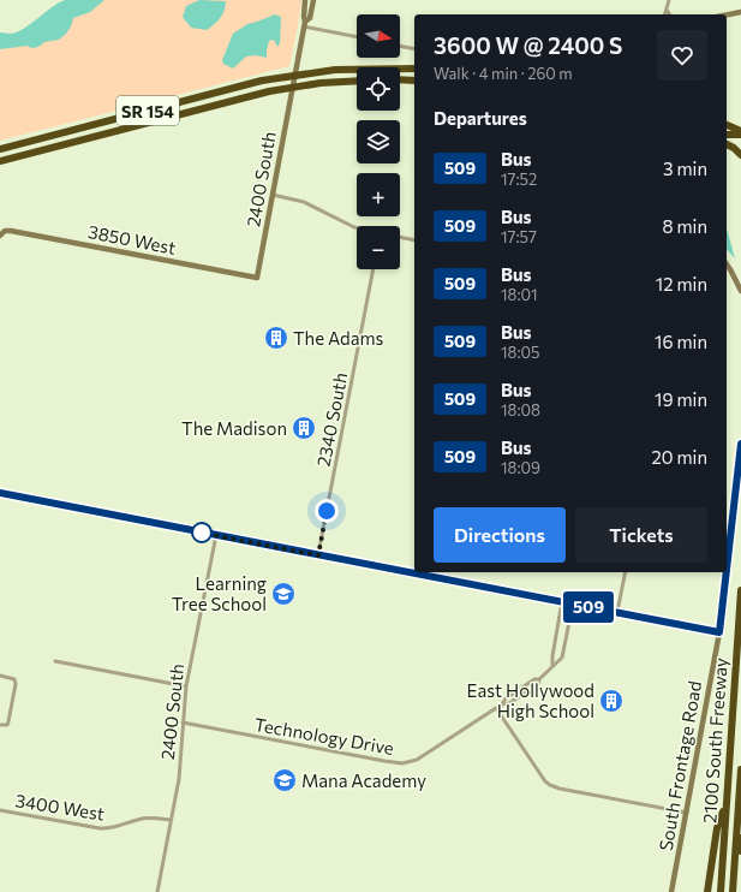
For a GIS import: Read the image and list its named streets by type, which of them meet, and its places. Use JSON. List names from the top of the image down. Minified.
{"streets":{"highway":["SR 154","2100 South Freeway"],"street":["2400 South","3850 West","2340 South","Technology Drive","South Frontage Road","3400 West"]},"crossings":[["SR 154","2400 South"],["2400 South","3850 West"],["2400 South","Technology Drive"],["2400 South","3400 West"]],"places":{"building":["The Adams","The Madison","East Hollywood High School"],"school or university":["Learning Tree School","Mana Academy"]},"lines":["bus line 509"],"north":"right","page":{"on_map":"509","map_buttons":["+","−"],"heading":[["3600 W @ 2400 S","Walk · 4 min · 260 m"],"Departures"],"list":[{"mark":"509","name":"Bus","note":"17:52","value":"3 min"},{"mark":"509","name":"Bus","note":"17:57","value":"8 min"},{"mark":"509","name":"Bus","note":"18:01","value":"12 min"},{"mark":"509","name":"Bus","note":"18:05","value":"16 min"},{"mark":"509","name":"Bus","note":"18:08","value":"19 min"},{"mark":"509","name":"Bus","note":"18:09","value":"20 min"}],"buttons":["Directions","Tickets"]}}
